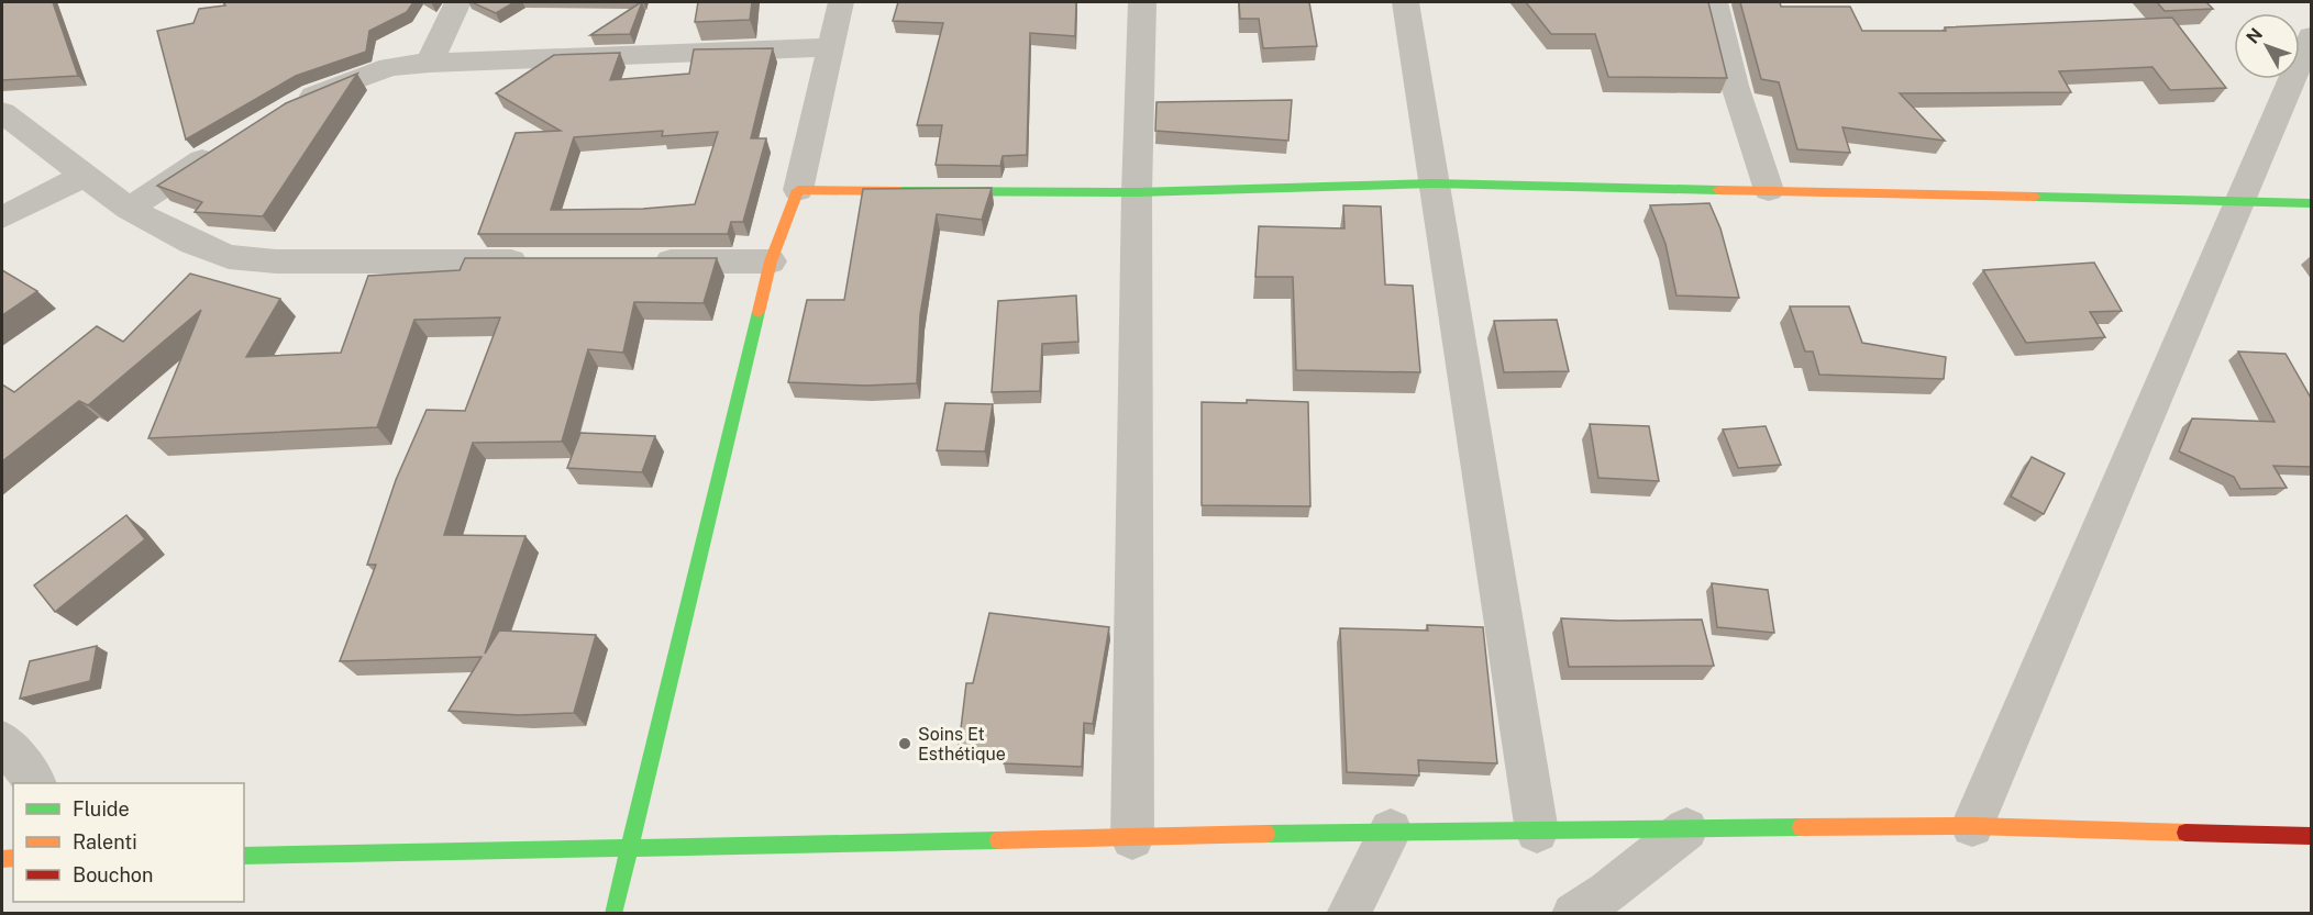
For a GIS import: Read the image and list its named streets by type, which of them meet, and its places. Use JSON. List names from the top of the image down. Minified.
{"places":["Soins Et Esthétique"],"legend":["Fluide","Ralenti","Bouchon"],"north":"top left"}
